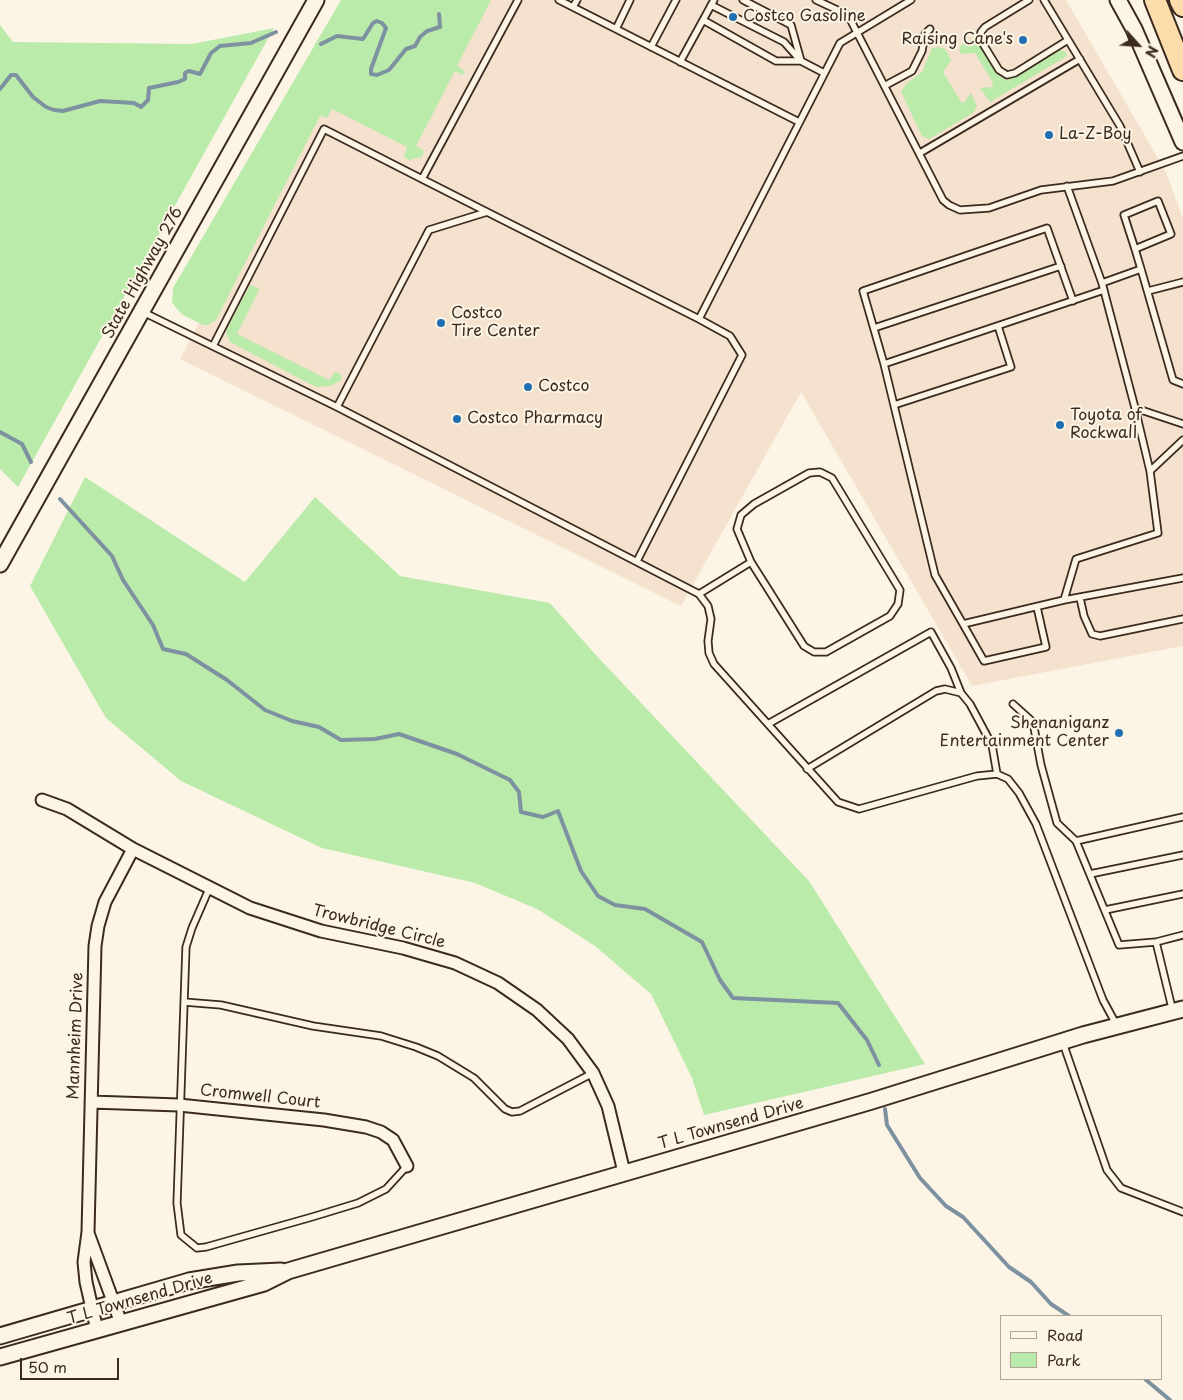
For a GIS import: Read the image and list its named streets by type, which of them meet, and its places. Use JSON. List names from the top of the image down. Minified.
{"streets":{"street":["State Highway 276","Trowbridge Circle","Mannheim Drive","Cromwell Court","T L Townsend Drive"]},"crossings":[["Trowbridge Circle","Mannheim Drive"],["Trowbridge Circle","T L Townsend Drive"],["Mannheim Drive","Cromwell Court"],["Mannheim Drive","T L Townsend Drive"]],"places":["Costco Gasoline","Raising Cane's","La-Z-Boy","Costco Tire Center","Costco","Costco Pharmacy","Toyota of Rockwall","Shenaniganz Entertainment Center"],"legend":["Road","Park"],"scale_bar":"50 m","north":"bottom right"}
